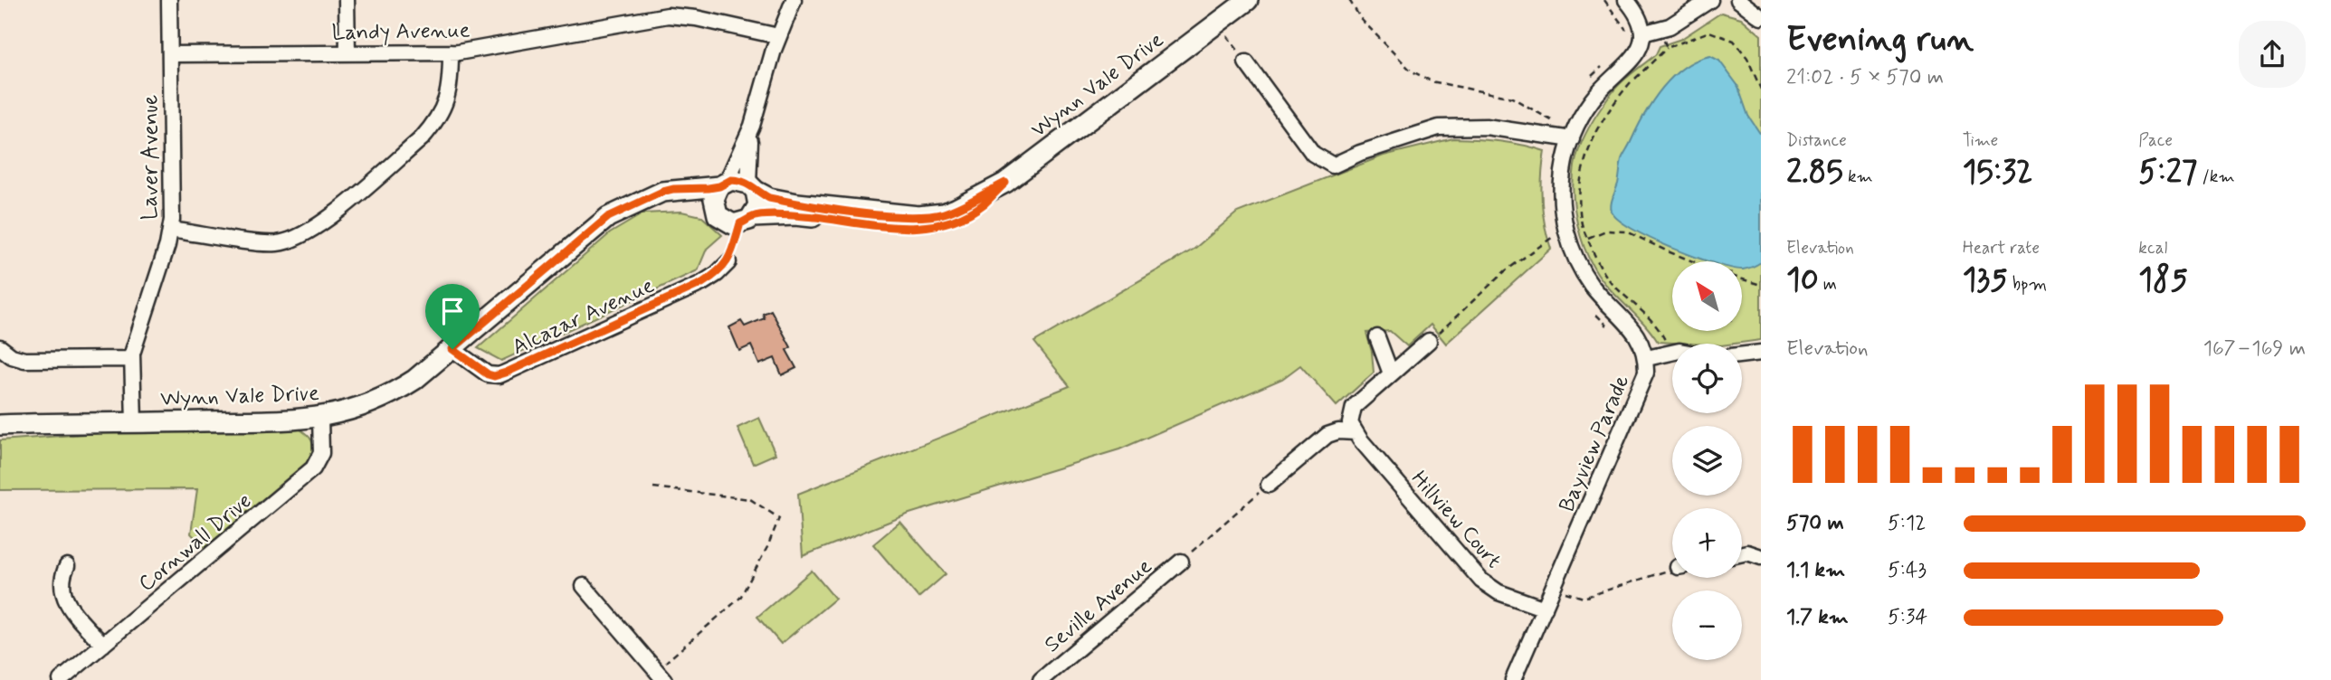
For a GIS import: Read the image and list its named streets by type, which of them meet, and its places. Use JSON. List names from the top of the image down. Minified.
{"streets":{"main road":["Wynn Vale Drive"],"street":["Landy Avenue","Laver Avenue","Alcazar Avenue","Bayview Parade","Hillview Court","Cornwall Drive","Seville Avenue"]},"crossings":[["Landy Avenue","Laver Avenue"],["Wynn Vale Drive","Laver Avenue"],["Wynn Vale Drive","Alcazar Avenue"],["Wynn Vale Drive","Cornwall Drive"],["Bayview Parade","Hillview Court"]],"north":"top left","page":{"heading":["Evening run","21:02 · 5 × 570 m"],"stats":[["Distance","2.85 km"],["Time","15:32"],["Pace","5:27 /km"],["Elevation","10 m"],["Heart rate","135 bpm"],["kcal","185"]],"map_buttons":["+","−"],"chart":["Elevation","167–169 m"],"list":[{"name":"570 m","note":"5:12"},{"name":"1.1 km","note":"5:43"},{"name":"1.7 km","note":"5:34"}]}}
